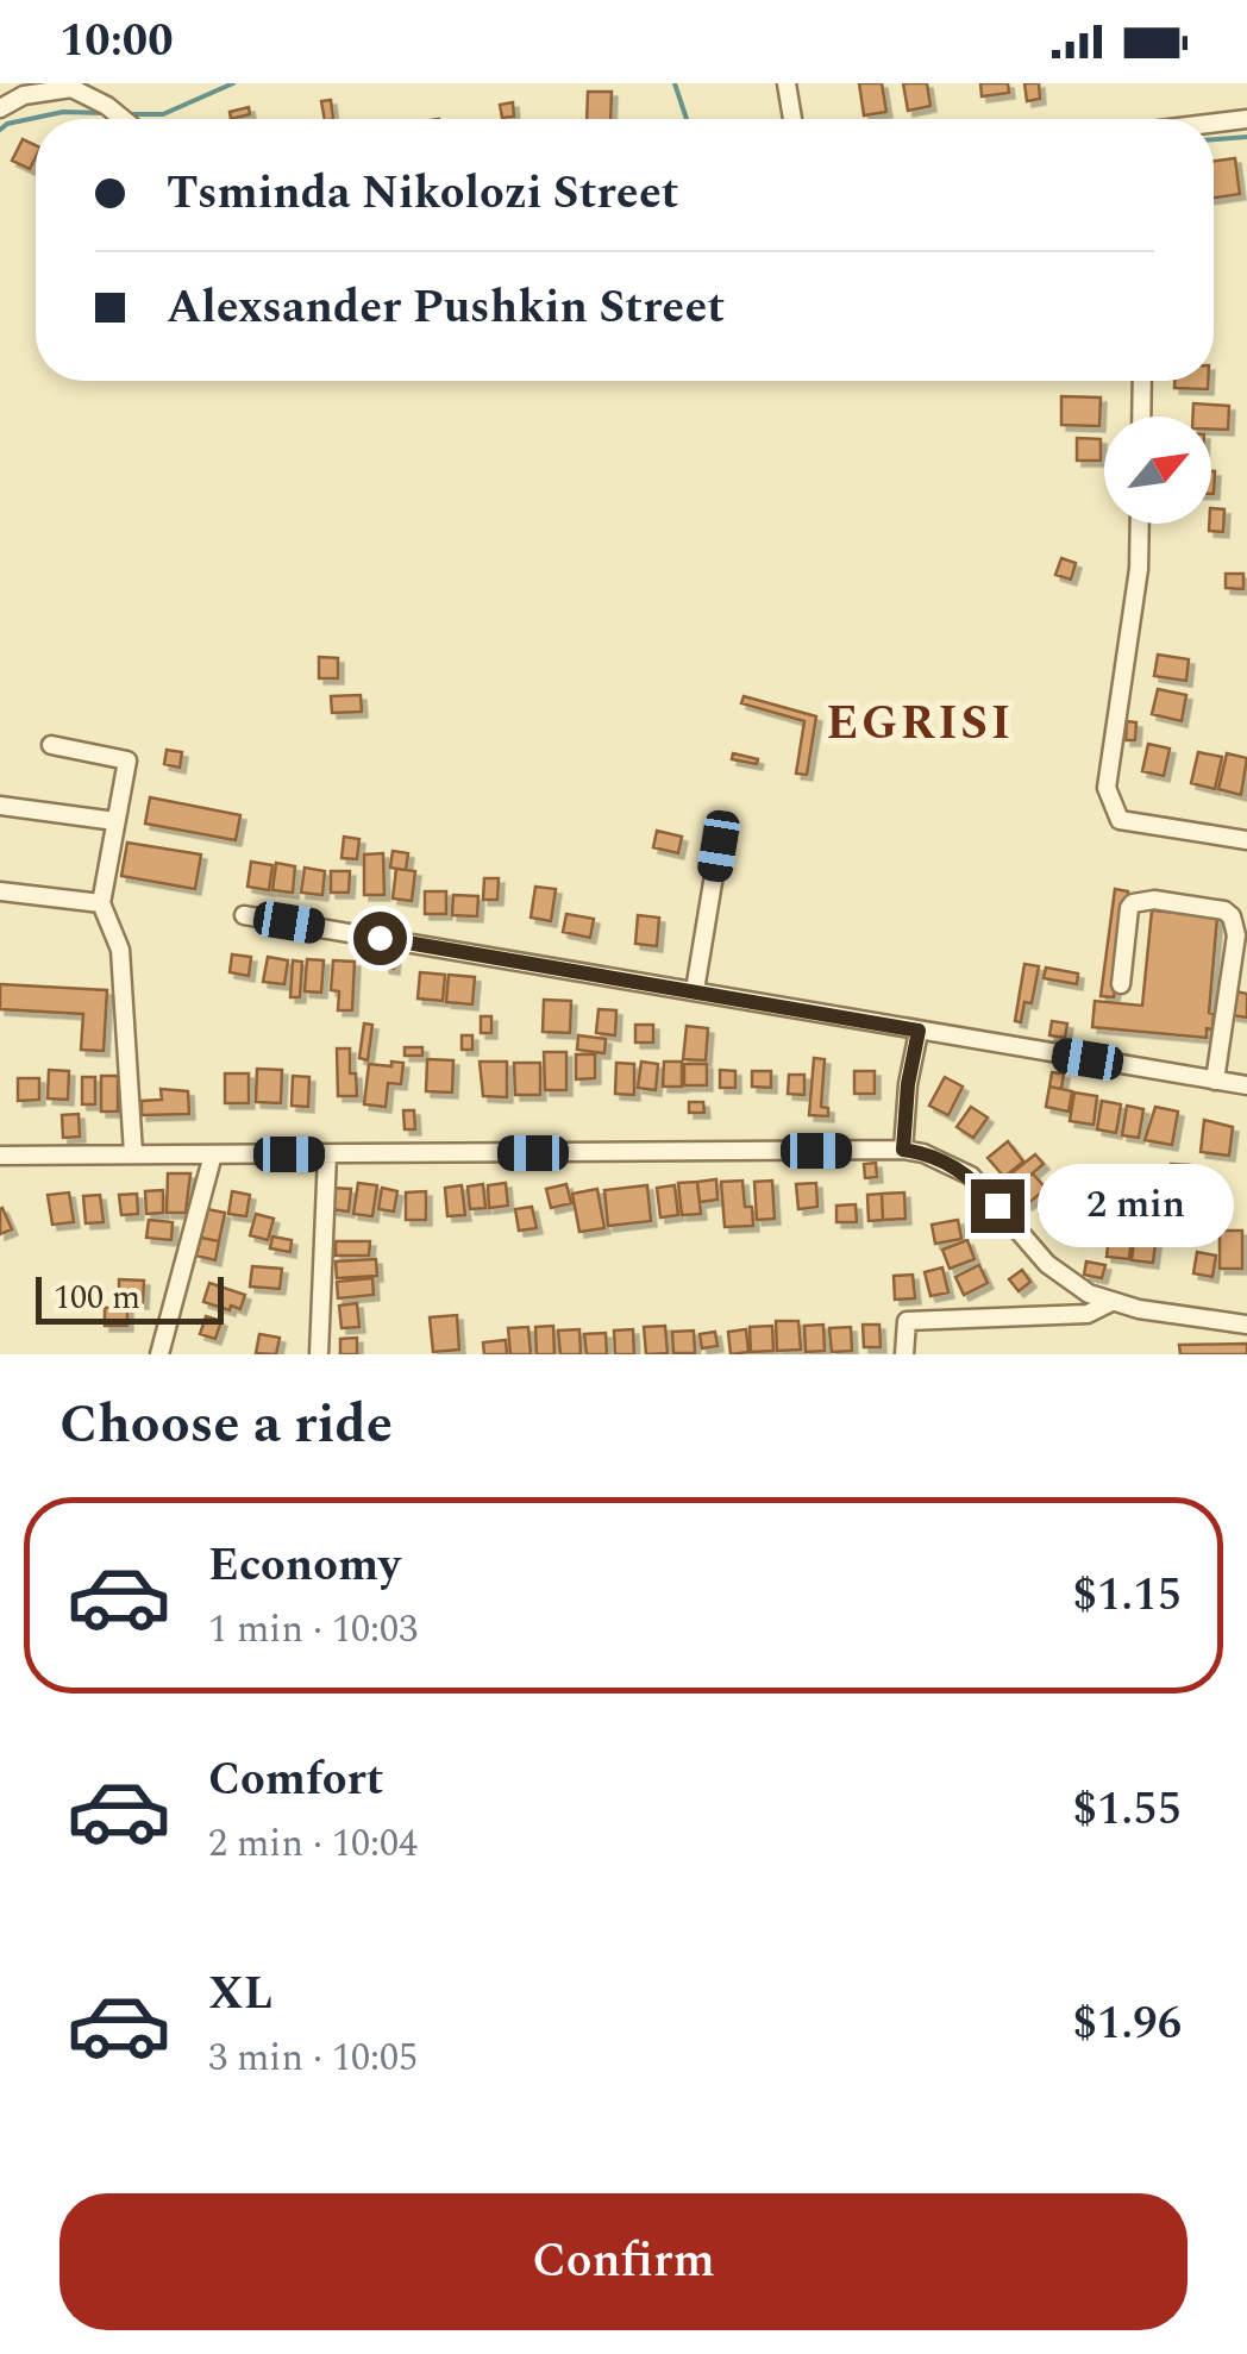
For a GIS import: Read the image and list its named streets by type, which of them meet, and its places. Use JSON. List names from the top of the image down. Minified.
{"districts":["EGRISI"],"scale_bar":"100 m","north":"top right","page":{"status":"10:00","banner":["Tsminda Nikolozi Street","Alexsander Pushkin Street"],"bubble":"2 min","scale":"100 m","heading":"Choose a ride","list":[{"name":"Economy","note":"1 min · 10:03","value":"$1.15"},{"name":"Comfort","note":"2 min · 10:04","value":"$1.55"},{"name":"XL","note":"3 min · 10:05","value":"$1.96"}],"buttons":"Confirm"}}
